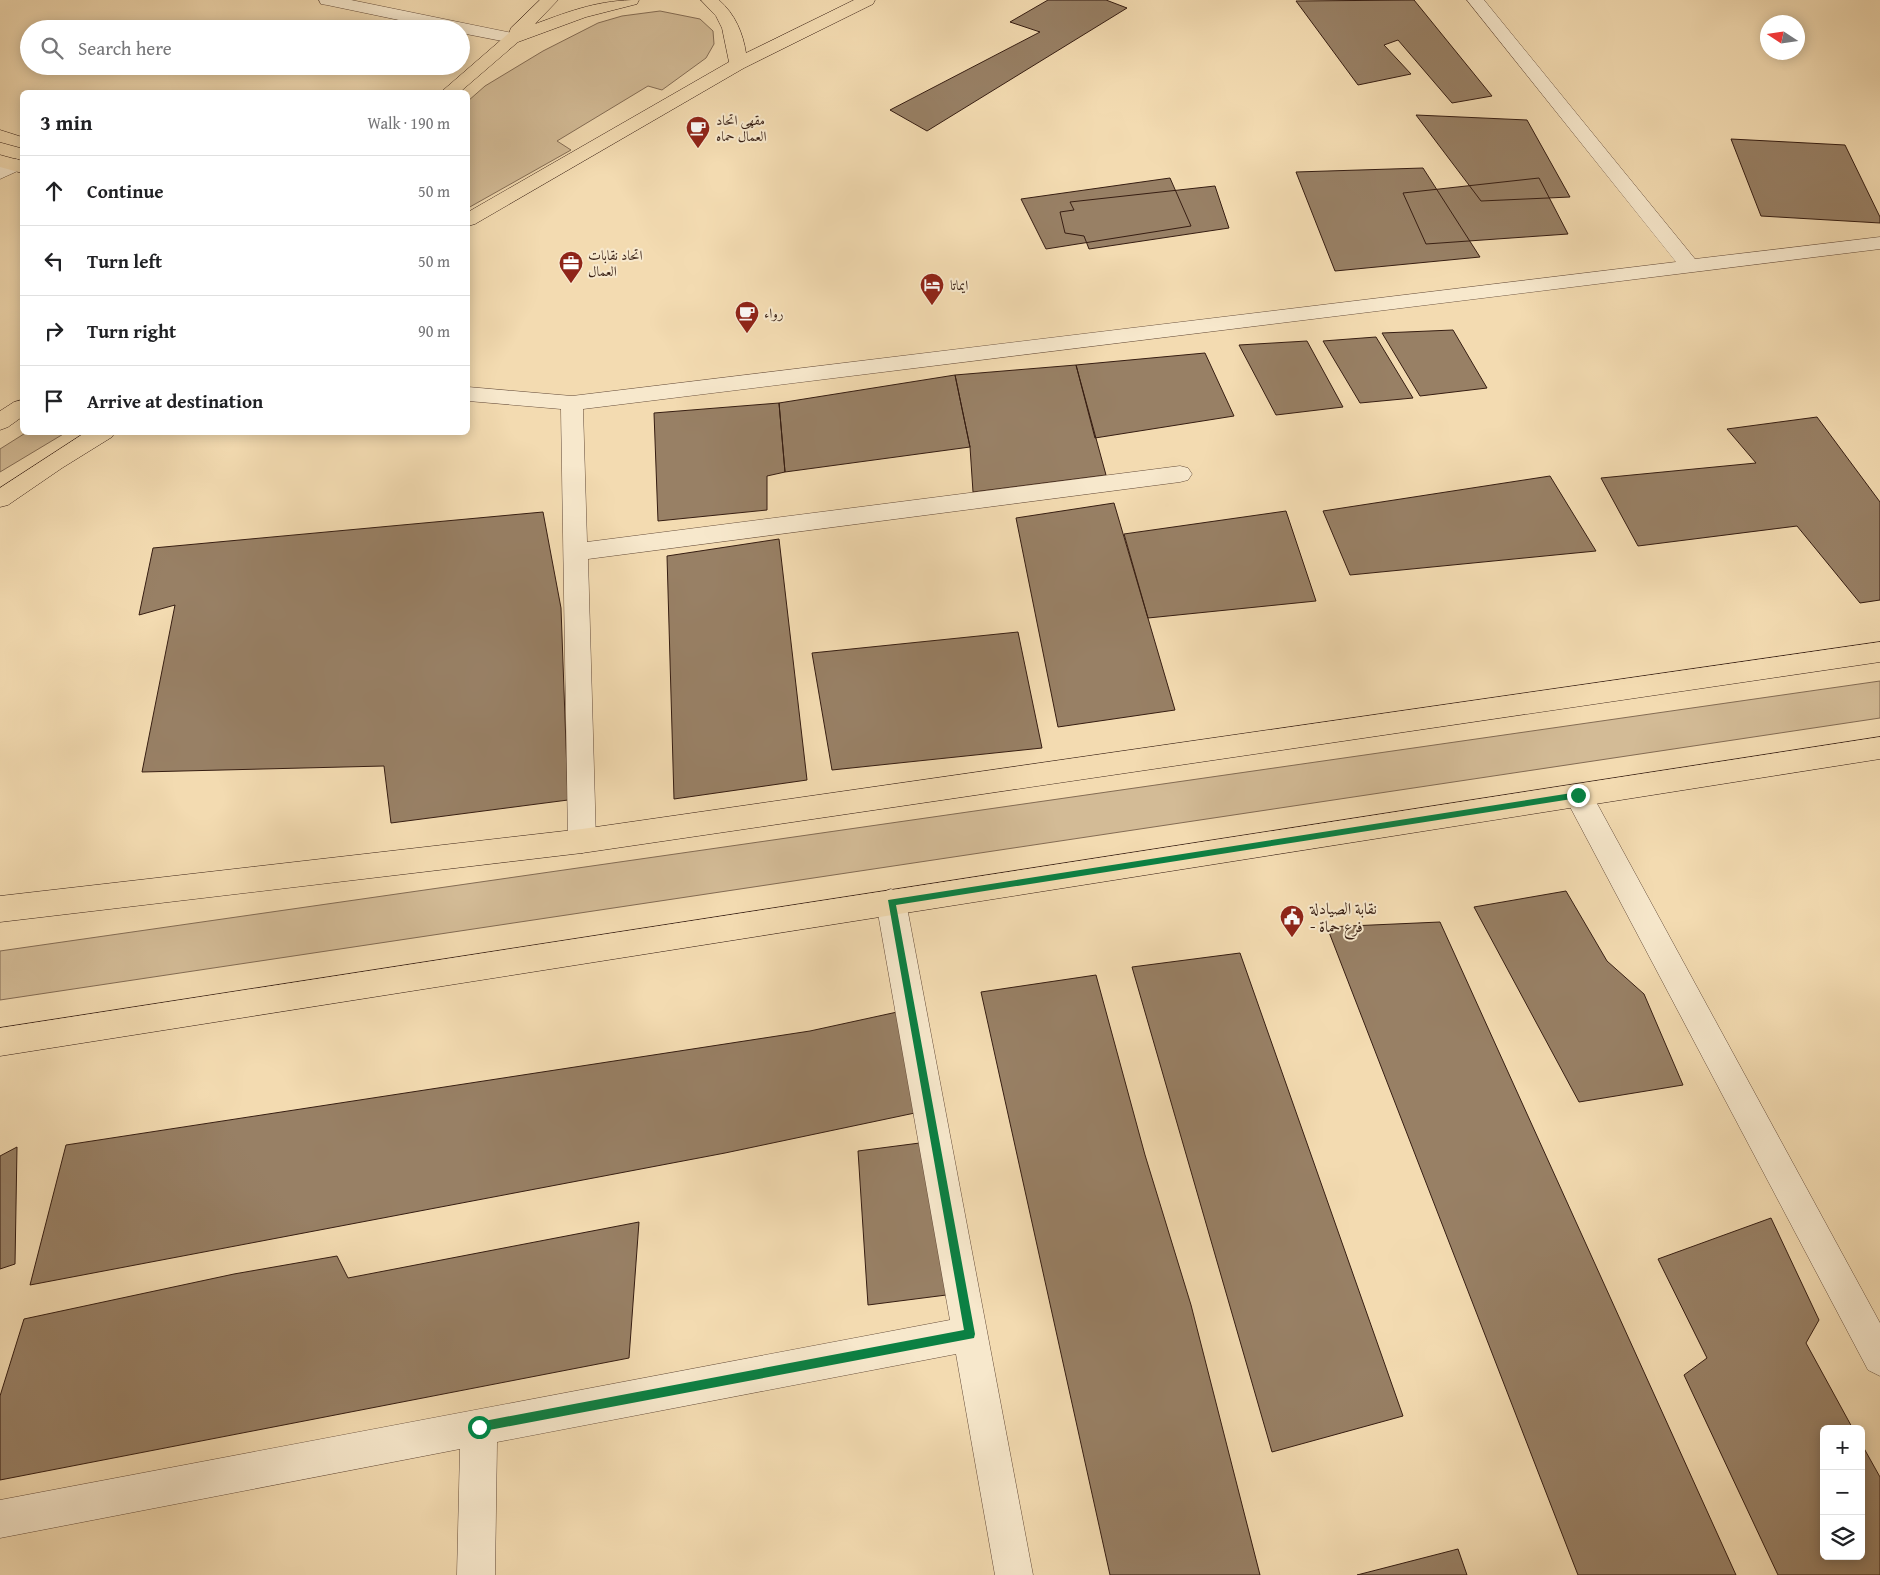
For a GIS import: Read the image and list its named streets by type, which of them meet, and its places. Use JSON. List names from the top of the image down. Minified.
{"places":{"cafe":["مقهى اتحاد العمال حماه","رواء"],"office":["اتحاد نقابات العمال"],"hotel":["ايماتا"],"public building":["نقابة الصيادلة - فرع حماة"]},"north":"left","page":{"search":"Search here","heading":["3 min","Walk · 190 m"],"list":[["Continue","50 m"],["Turn left","50 m"],["Turn right","90 m"],"Arrive at destination"],"map_buttons":["+","−"]}}
